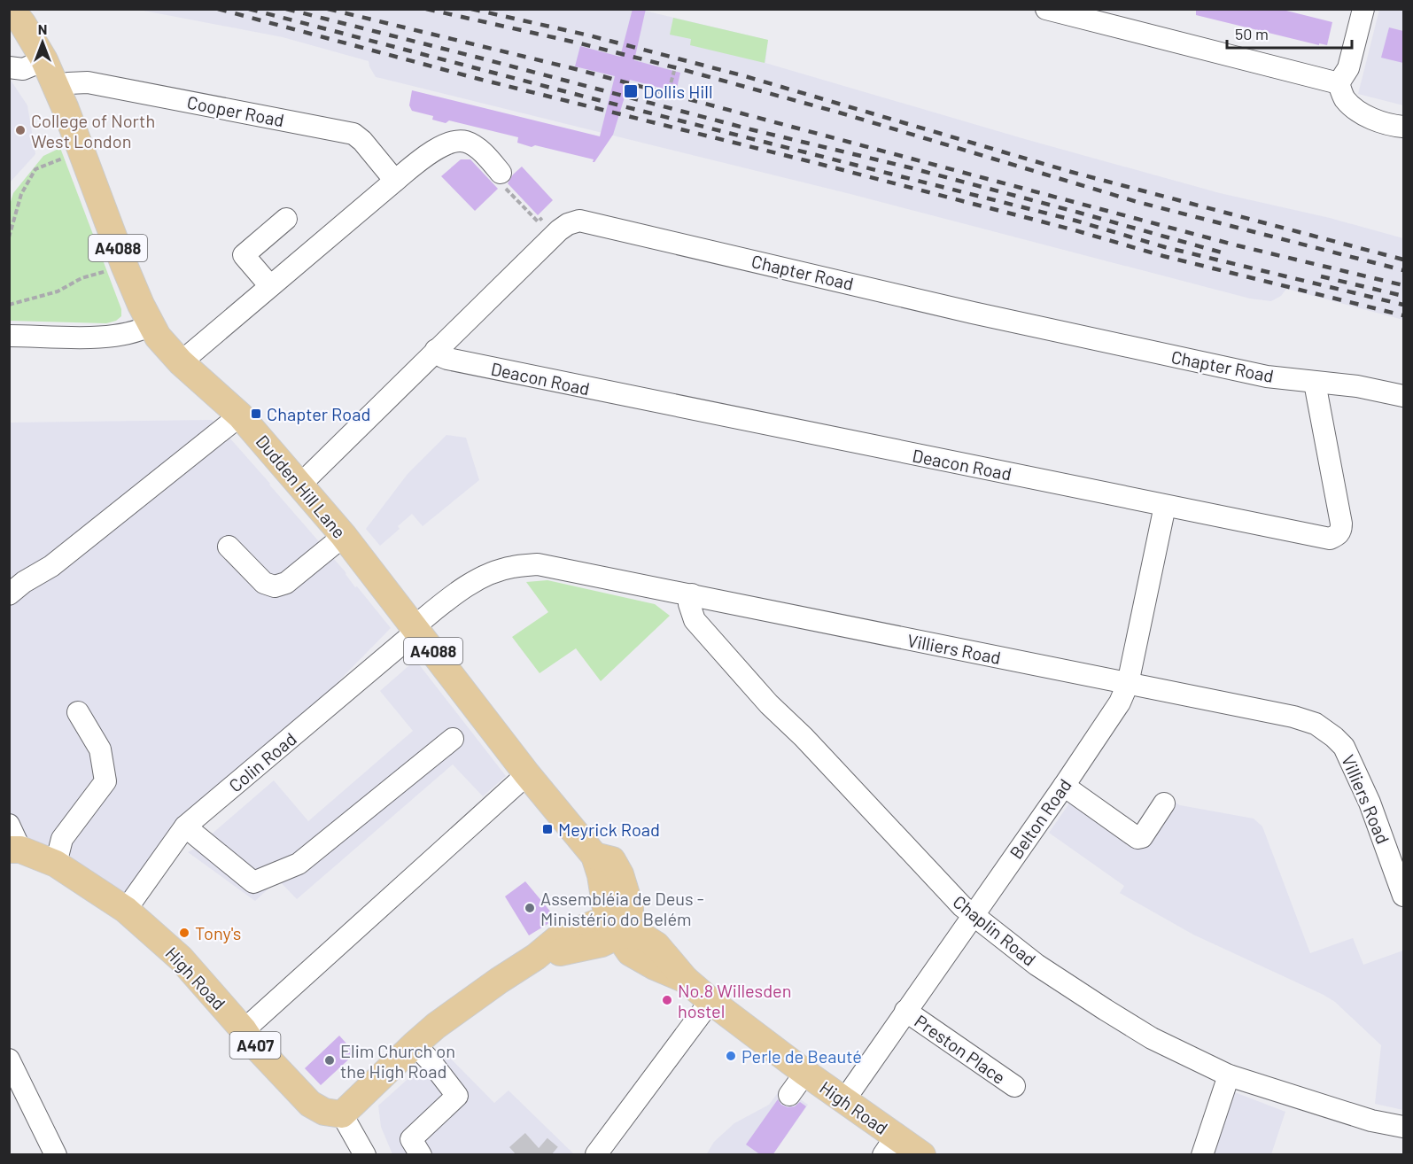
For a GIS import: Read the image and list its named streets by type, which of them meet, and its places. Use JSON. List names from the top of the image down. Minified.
{"streets":{"main road":["A4088","Dudden Hill Lane","High Road","A407"],"street":["Cooper Road","Chapter Road","Deacon Road","Villiers Road","Colin Road","Belton Road","Chaplin Road","Preston Place"]},"crossings":[["Cooper Road","Dudden Hill Lane"],["Chapter Road","Deacon Road"],["Chapter Road","Dudden Hill Lane"],["Deacon Road","Belton Road"],["Dudden Hill Lane","Villiers Road"],["Dudden Hill Lane","Colin Road"],["Dudden Hill Lane","High Road"],["Villiers Road","Colin Road"],["Villiers Road","Belton Road"],["Villiers Road","Chaplin Road"],["Colin Road","High Road"],["Belton Road","Chaplin Road"],["Belton Road","High Road"],["Belton Road","Preston Place"]],"places":{"transit":["Dollis Hill","Chapter Road","Meyrick Road"],"other":["College of North West London","Assembléia de Deus - Ministério do Belém","Tony's","No.8 Willesden hostel","Perle de Beauté","Elim Church on the High Road"]},"scale_bar":"50 m","north":"top"}
